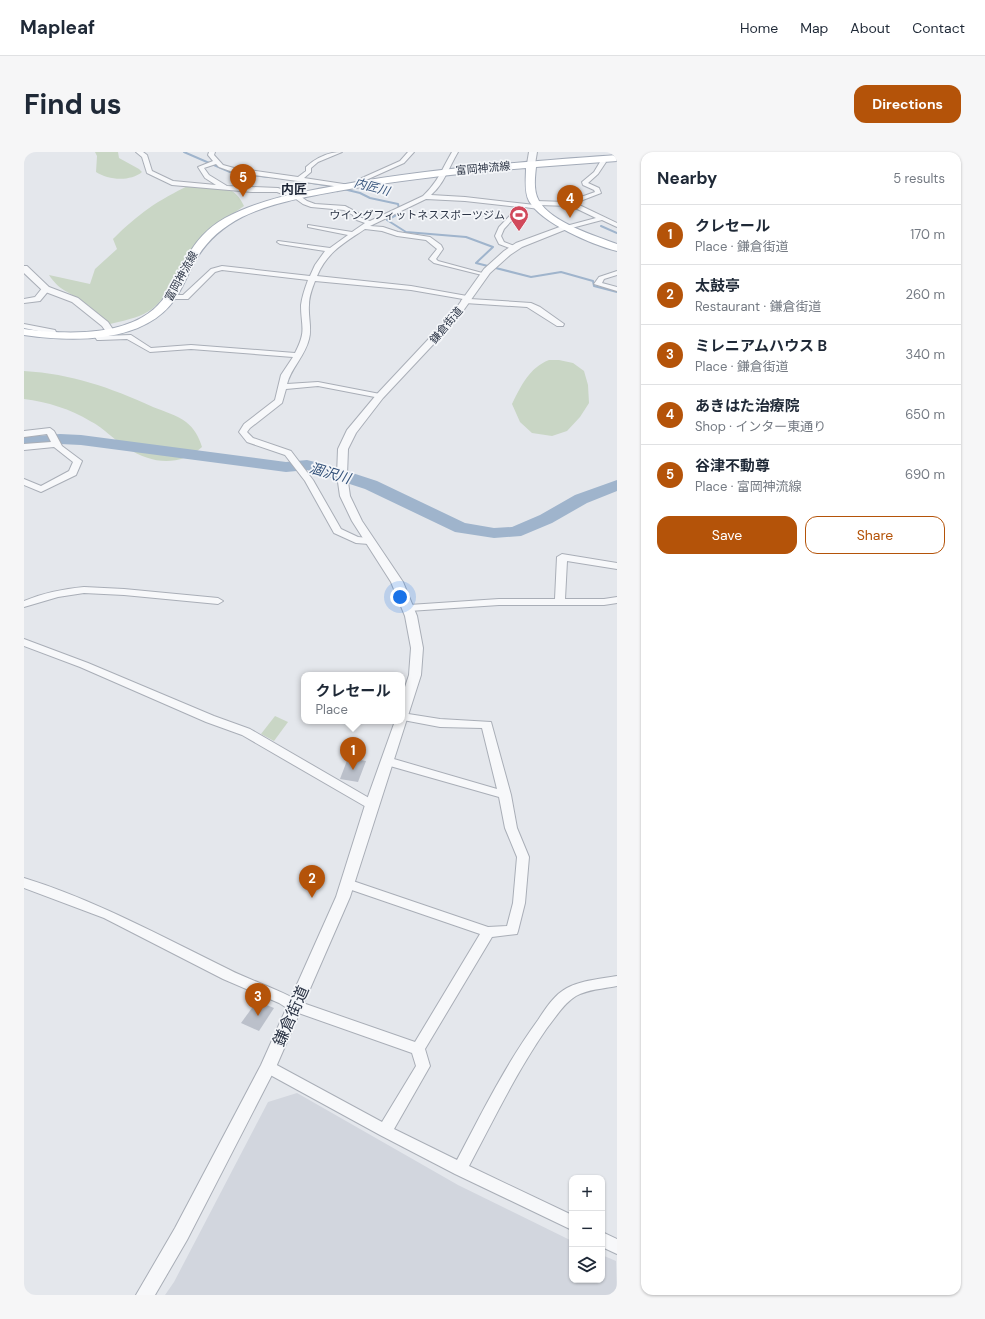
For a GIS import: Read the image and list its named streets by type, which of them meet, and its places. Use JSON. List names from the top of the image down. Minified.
{"streets":{"main road":["富岡神流線"],"street":["鎌倉街道"]},"districts":["内匠"],"water":["内匠川","涸沢川"],"places":{"sports":["ウイングフィットネススポーツジム"]},"page":{"header":"Mapleaf","nav":["Home","Map","About","Contact"],"buttons":["Directions",["Save","Share"]],"title":"Find us","heading":["Nearby","5 results"],"pins":["5","4","1","2","3"],"list":[{"mark":"1","name":"クレセール","note":"Place · 鎌倉街道","value":"170 m"},{"mark":"2","name":"太鼓亭","note":"Restaurant · 鎌倉街道","value":"260 m"},{"mark":"3","name":"ミレニアムハウス B","note":"Place · 鎌倉街道","value":"340 m"},{"mark":"4","name":"あきはた治療院","note":"Shop · インター東通り","value":"650 m"},{"mark":"5","name":"谷津不動尊","note":"Place · 富岡神流線","value":"690 m"}],"popup":["クレセール","Place"],"map_buttons":["+","−"]}}
